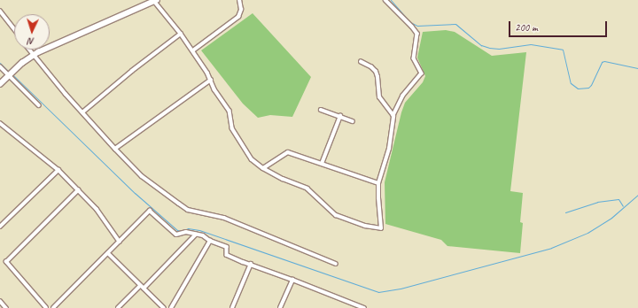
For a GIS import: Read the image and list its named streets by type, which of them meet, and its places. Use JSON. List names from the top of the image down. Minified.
{"scale_bar":"200 m","north":"bottom"}
